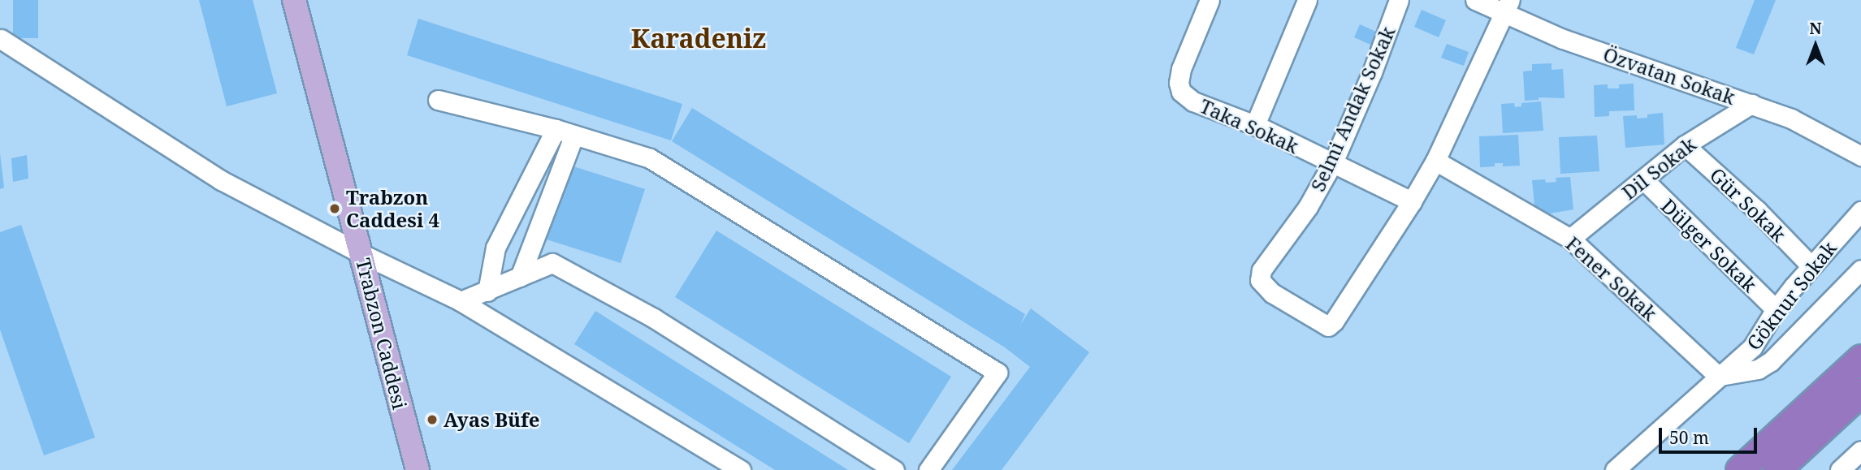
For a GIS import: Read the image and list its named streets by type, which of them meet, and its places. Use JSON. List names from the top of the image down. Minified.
{"streets":{"main road":["Trabzon Caddesi"],"street":["Özvatan Sokak","Selmi Andak Sokak","Taka Sokak","Dil Sokak","Gür Sokak","Dülger Sokak","Fener Sokak","Göknur Sokak"]},"crossings":[["Özvatan Sokak","Dil Sokak"],["Selmi Andak Sokak","Taka Sokak"],["Dil Sokak","Gür Sokak"],["Dil Sokak","Dülger Sokak"],["Dil Sokak","Fener Sokak"],["Gür Sokak","Göknur Sokak"],["Dülger Sokak","Göknur Sokak"],["Fener Sokak","Göknur Sokak"]],"districts":["Karadeniz"],"places":["Trabzon Caddesi 4","Ayas Büfe"],"scale_bar":"50 m","north":"top"}
